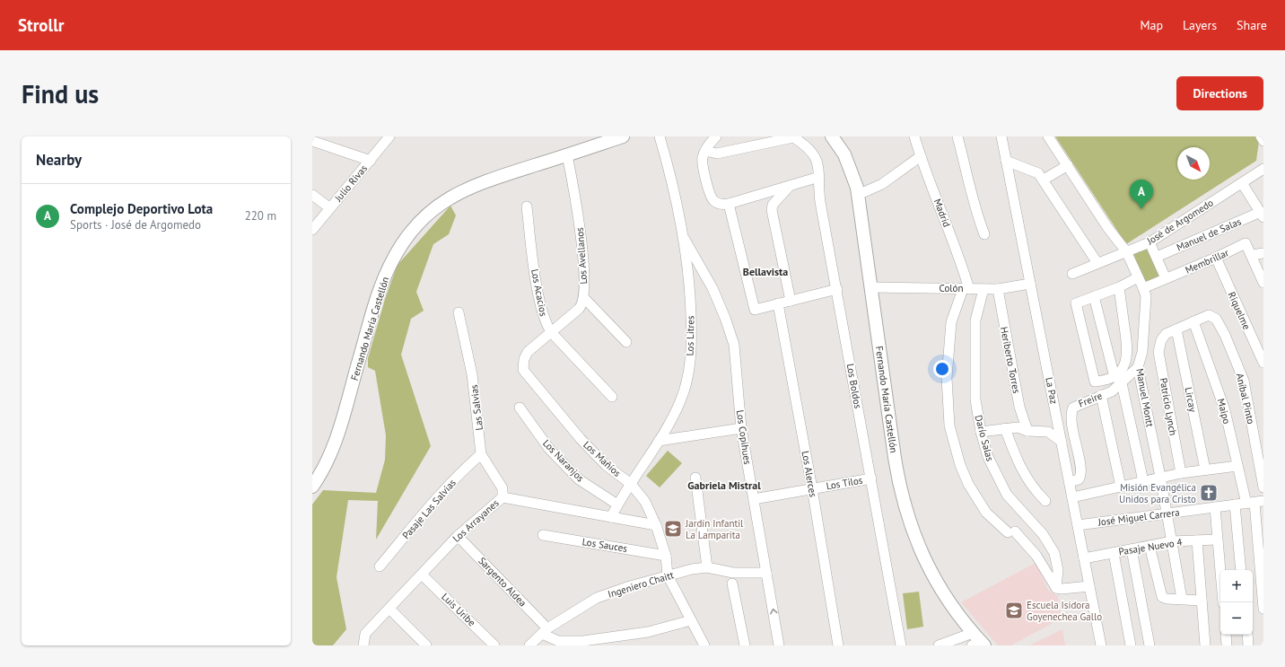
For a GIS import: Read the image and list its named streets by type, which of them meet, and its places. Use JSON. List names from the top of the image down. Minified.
{"streets":{"main road":["Fernando María Castellón"],"street":["Julio Rivas","Madrid","José de Argomedo","Manuel de Salas","Los Avellanos","Membrillar","Colón","Los Acacios","Riquelme","Los Litres","Heriberto Torres","Los Boldos","La Paz","Manuel Montt","Aníbal Pinto","Freire","Lircay","Patricio Lynch","Las Salvias","Maipo","Los Copihues","Darío Salas","Los Mañíos","Los Naranjos","Los Alerces","Los Tilos","Pasaje Las Salvias","José Miguel Carrera","Los Arrayanes","Los Sauces","Pasaje Nuevo 4","Sargento Aldea","Ingeniero Chaitt","Luis Uribe"]},"crossings":[["Madrid","Colón"],["José de Argomedo","Manuel Montt"],["Los Avellanos","Fernando María Castellón"],["Los Avellanos","Los Mañíos"],["Membrillar","Riquelme"],["Membrillar","Manuel Montt"],["Colón","Fernando María Castellón"],["Colón","Heriberto Torres"],["Colón","La Paz"],["Colón","Darío Salas"],["Los Acacios","Los Mañíos"],["Los Litres","Los Copihues"],["Los Litres","Los Mañíos"],["Los Litres","Los Naranjos"],["Los Litres","Los Arrayanes"],["Los Boldos","Los Tilos"],["La Paz","Freire"],["La Paz","José Miguel Carrera"],["La Paz","Pasaje Nuevo 4"],["Manuel Montt","Freire"],["Manuel Montt","José Miguel Carrera"],["Manuel Montt","Pasaje Nuevo 4"],["Aníbal Pinto","Maipo"],["Lircay","Patricio Lynch"],["Las Salvias","Pasaje Las Salvias"],["Las Salvias","Los Arrayanes"],["Maipo","José Miguel Carrera"],["Los Copihues","Los Tilos"],["Los Copihues","Ingeniero Chaitt"],["Los Mañíos","Los Arrayanes"],["Los Mañíos","Los Sauces"],["Los Mañíos","Sargento Aldea"],["Los Mañíos","Ingeniero Chaitt"],["Los Alerces","Los Tilos"],["Los Arrayanes","Sargento Aldea"],["Los Arrayanes","Luis Uribe"],["Sargento Aldea","Ingeniero Chaitt"]],"districts":["Bellavista","Gabriela Mistral"],"places":{"church":["Misión Evangélica Unidos para Cristo"],"school or university":["Jardín Infantil La Lamparita","Escuela Isidora Goyenechea Gallo"]},"north":"bottom right","page":{"header":"Strollr","nav":["Map","Layers","Share"],"buttons":"Directions","title":"Find us","heading":"Nearby","pins":"A","list":[{"mark":"A","name":"Complejo Deportivo Lota","note":"Sports · José de Argomedo","value":"220 m"}],"map_buttons":["+","−"]}}
